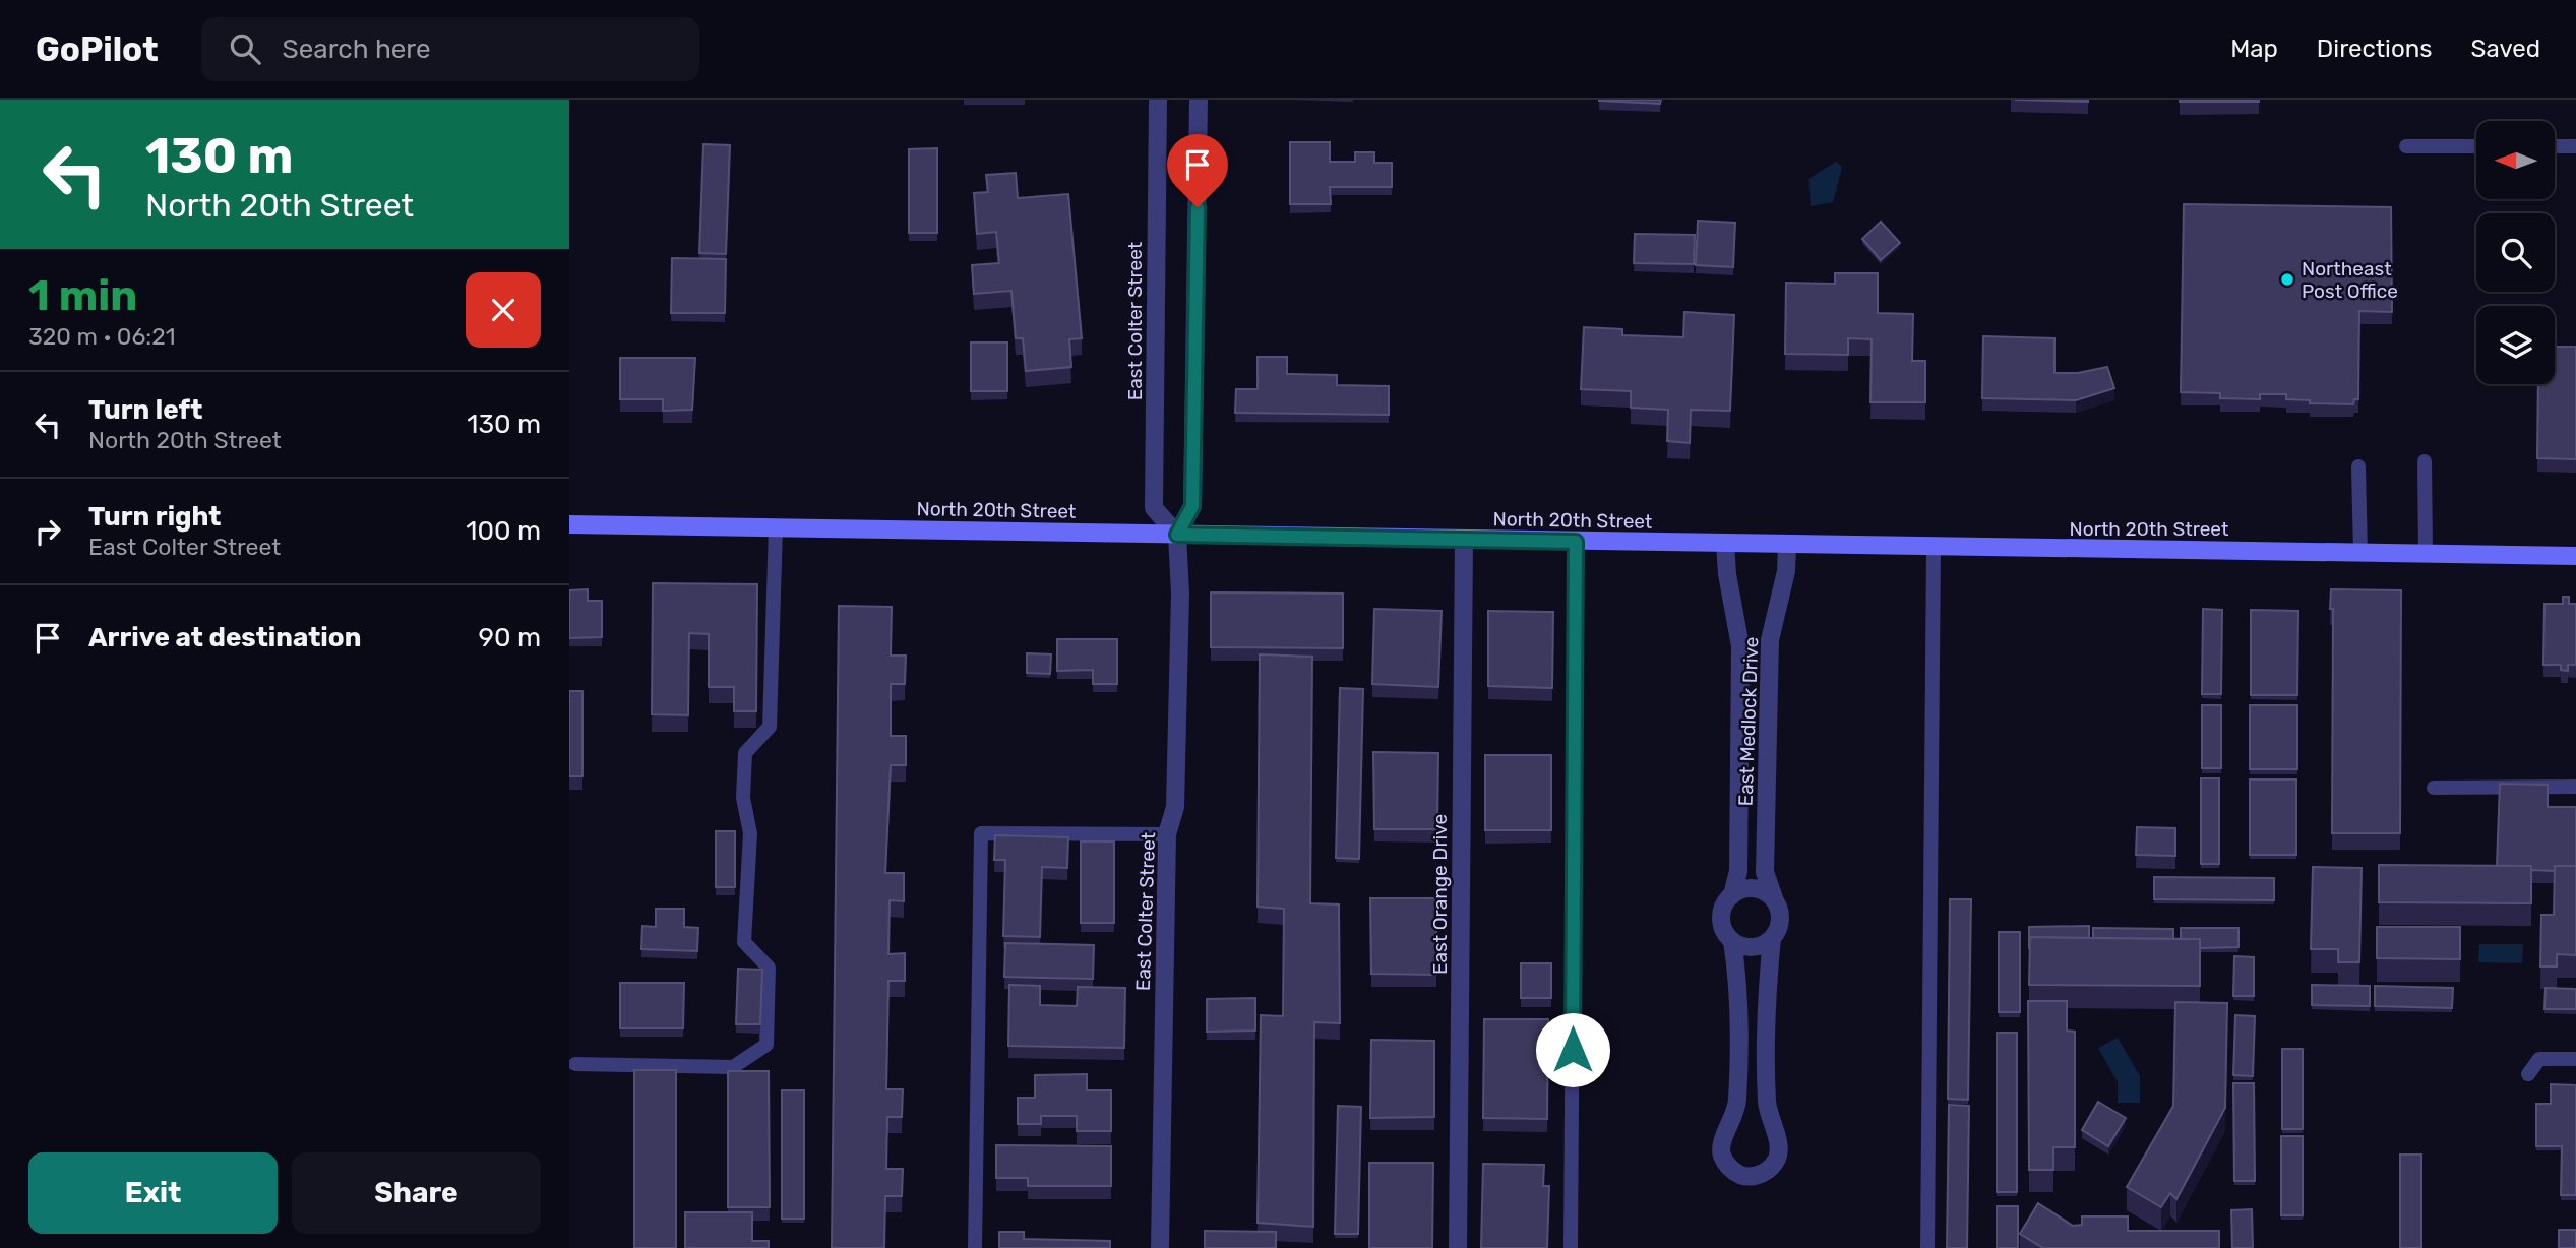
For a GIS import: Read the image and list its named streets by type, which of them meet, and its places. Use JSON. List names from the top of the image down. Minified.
{"streets":{"street":["East Colter Street","North 20th Street","East Medlock Drive","East Orange Drive"]},"crossings":[["East Colter Street","North 20th Street"],["North 20th Street","East Medlock Drive"],["North 20th Street","East Orange Drive"]],"places":["Northeast Post Office"],"north":"left","page":{"header":"GoPilot","search":"Search here","nav":["Map","Directions","Saved"],"turn":["130 m","North 20th Street"],"heading":["1 min","320 m · 06:21"],"list":[{"name":"Turn left","note":"North 20th Street","value":"130 m"},{"name":"Turn right","note":"East Colter Street","value":"100 m"},{"name":"Arrive at destination","value":"90 m"}],"buttons":["Exit","Share"]}}
